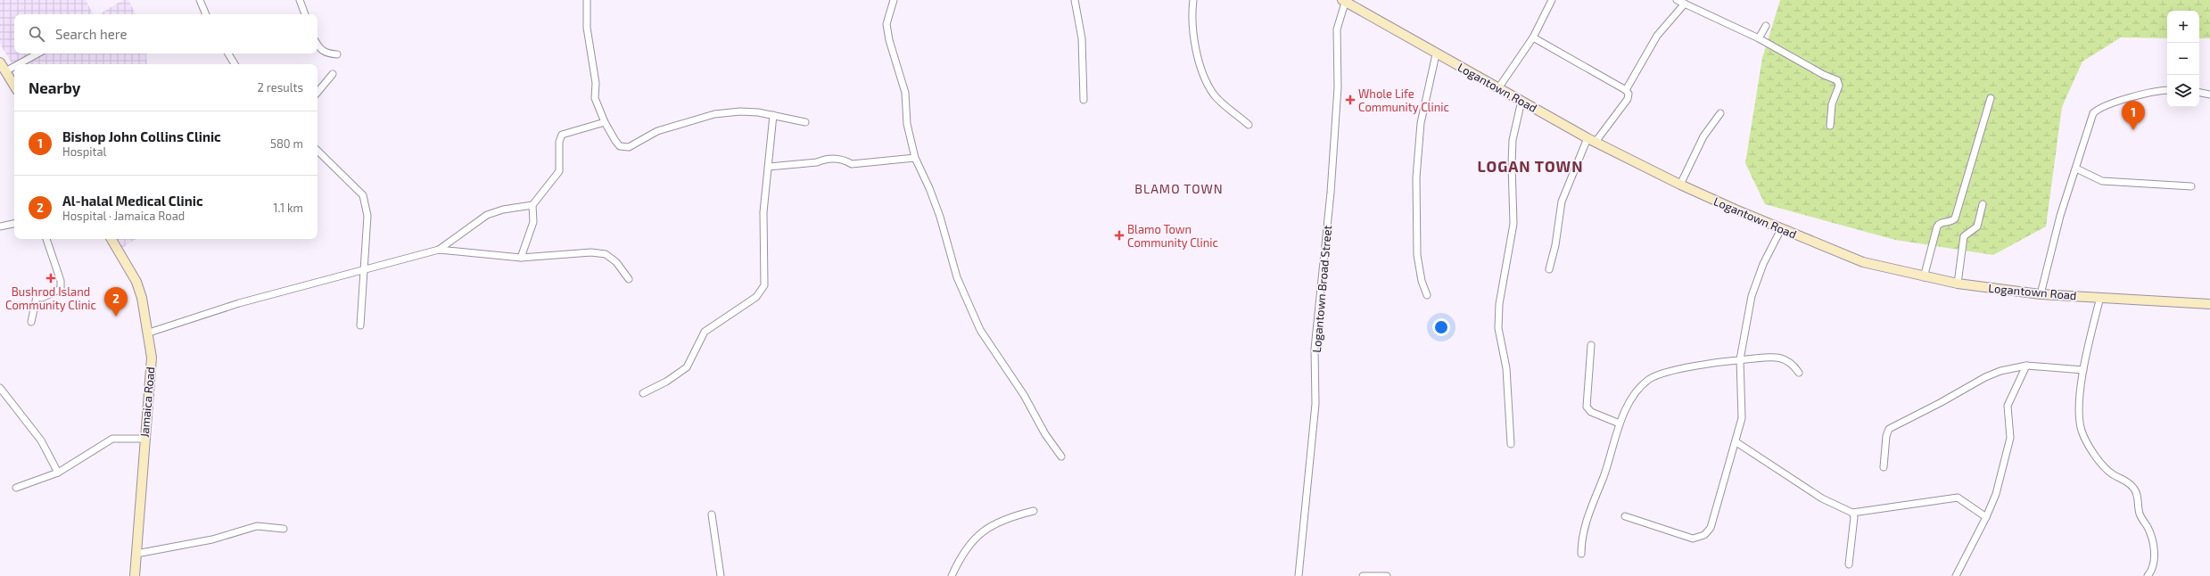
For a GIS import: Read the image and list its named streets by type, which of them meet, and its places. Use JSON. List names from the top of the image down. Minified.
{"streets":{"street":["Logantown Road","Logantown Broad Street","Jamaica Road"]},"crossings":[["Logantown Road","Logantown Broad Street"]],"districts":["LOGAN TOWN","BLAMO TOWN"],"places":{"health":["Whole Life Community Clinic","Blamo Town Community Clinic","Bushrod Island Community Clinic"]},"page":{"map_buttons":["+","−"],"search":"Search here","heading":["Nearby","2 results"],"pins":["1","2"],"list":[{"mark":"1","name":"Bishop John Collins Clinic","note":"Hospital","value":"580 m"},{"mark":"2","name":"Al-halal Medical Clinic","note":"Hospital · Jamaica Road","value":"1.1 km"}]}}
